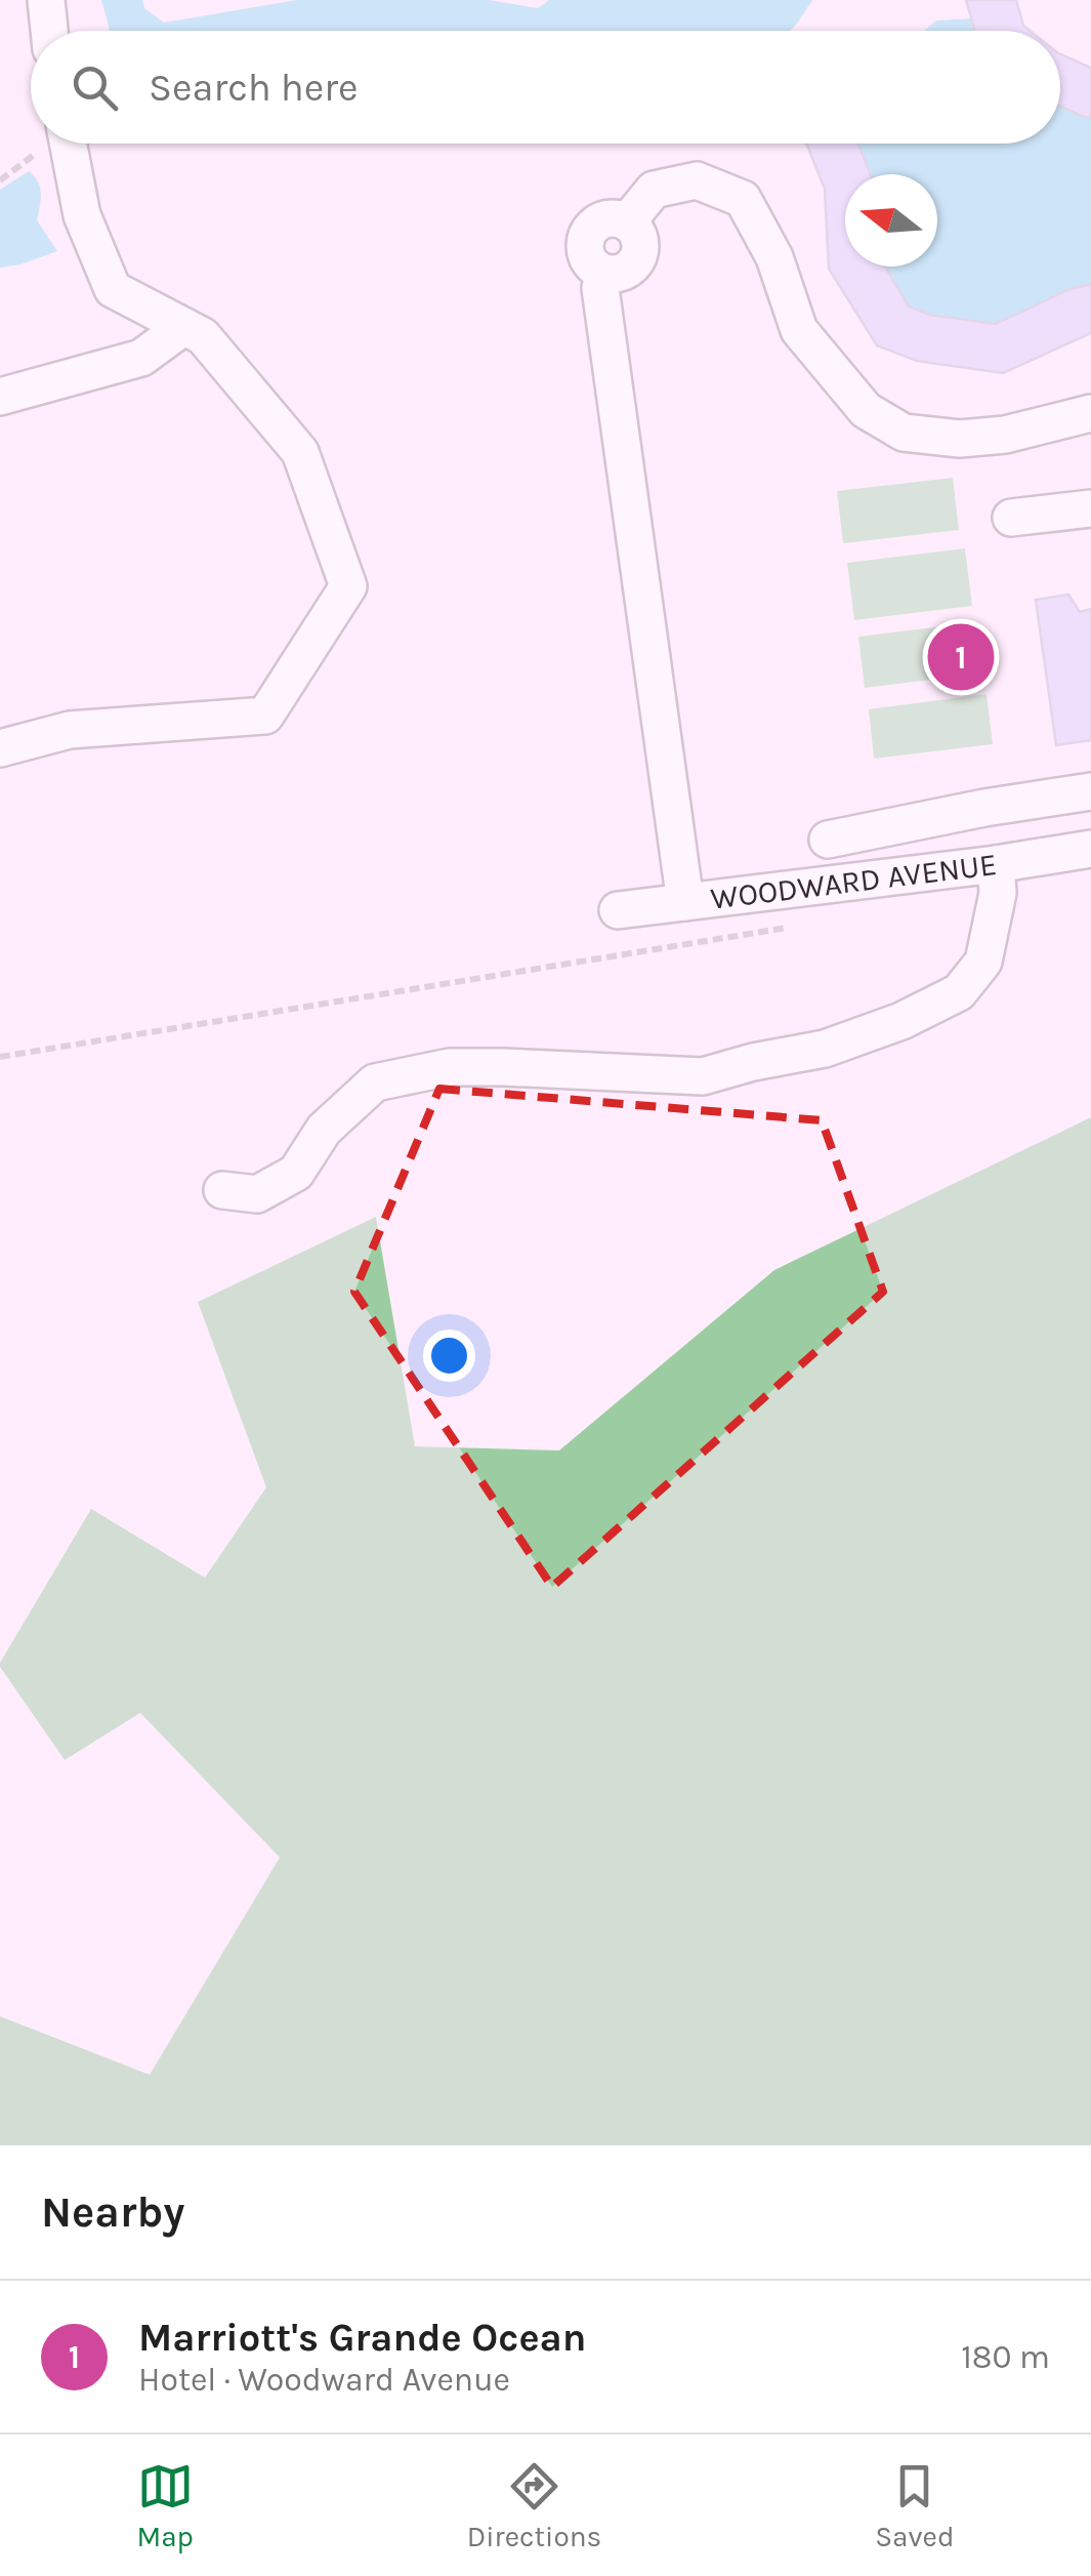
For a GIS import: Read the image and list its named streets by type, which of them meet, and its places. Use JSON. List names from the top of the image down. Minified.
{"streets":{"street":["WOODWARD AVENUE"]},"north":"left","page":{"search":"Search here","pins":"1","heading":"Nearby","list":[{"mark":"1","name":"Marriott's Grande Ocean","note":"Hotel · Woodward Avenue","value":"180 m"}],"nav":["Map","Directions","Saved"]}}
